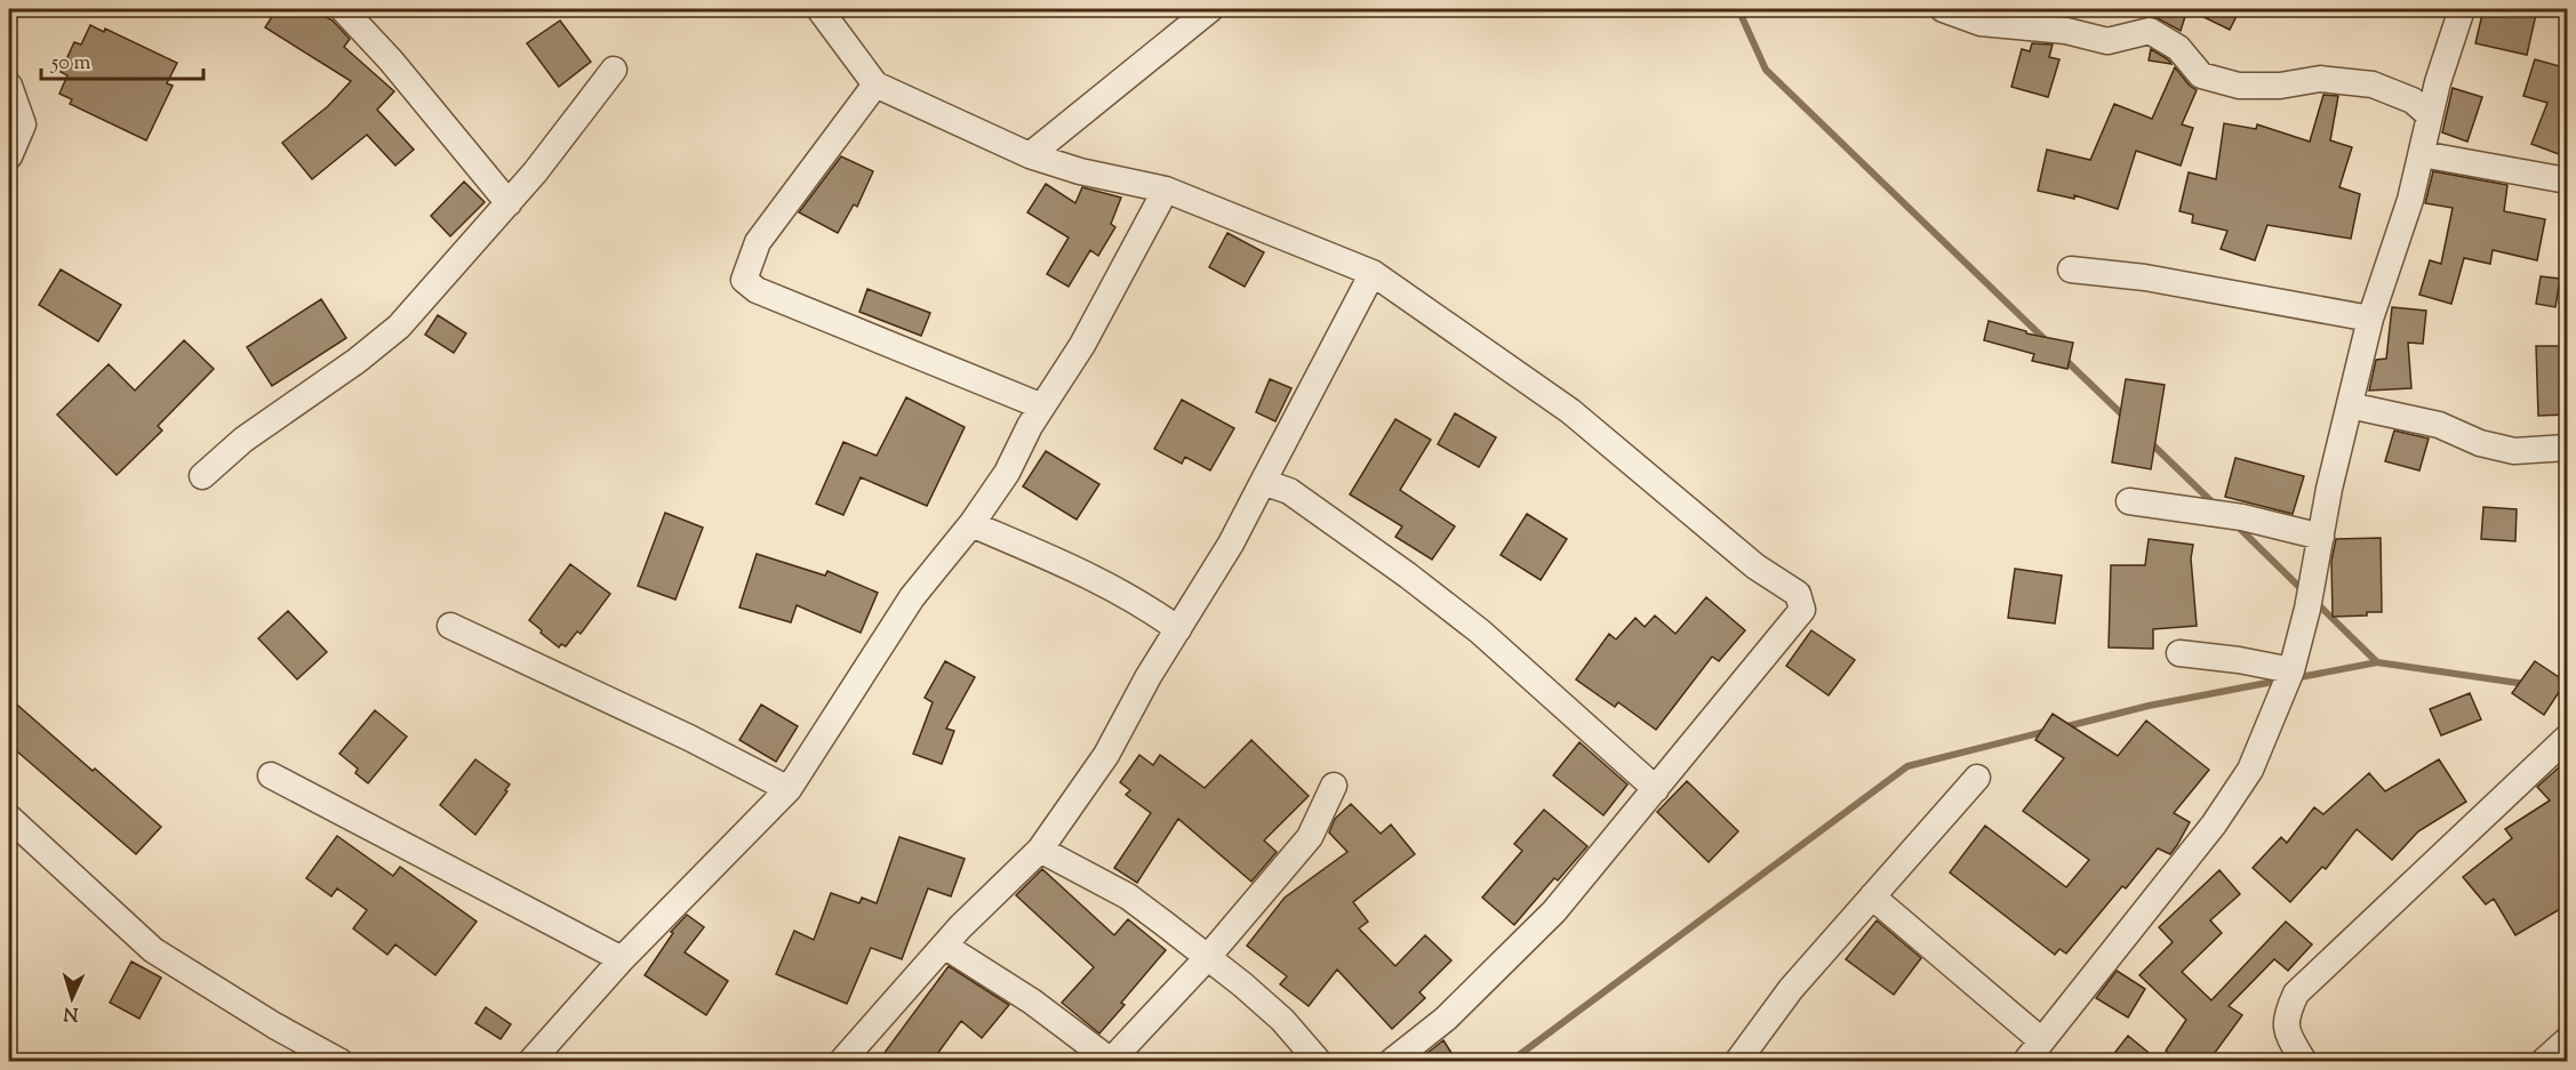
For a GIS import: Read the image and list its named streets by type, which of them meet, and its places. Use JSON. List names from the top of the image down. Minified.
{"scale_bar":"50 m","north":"bottom"}
